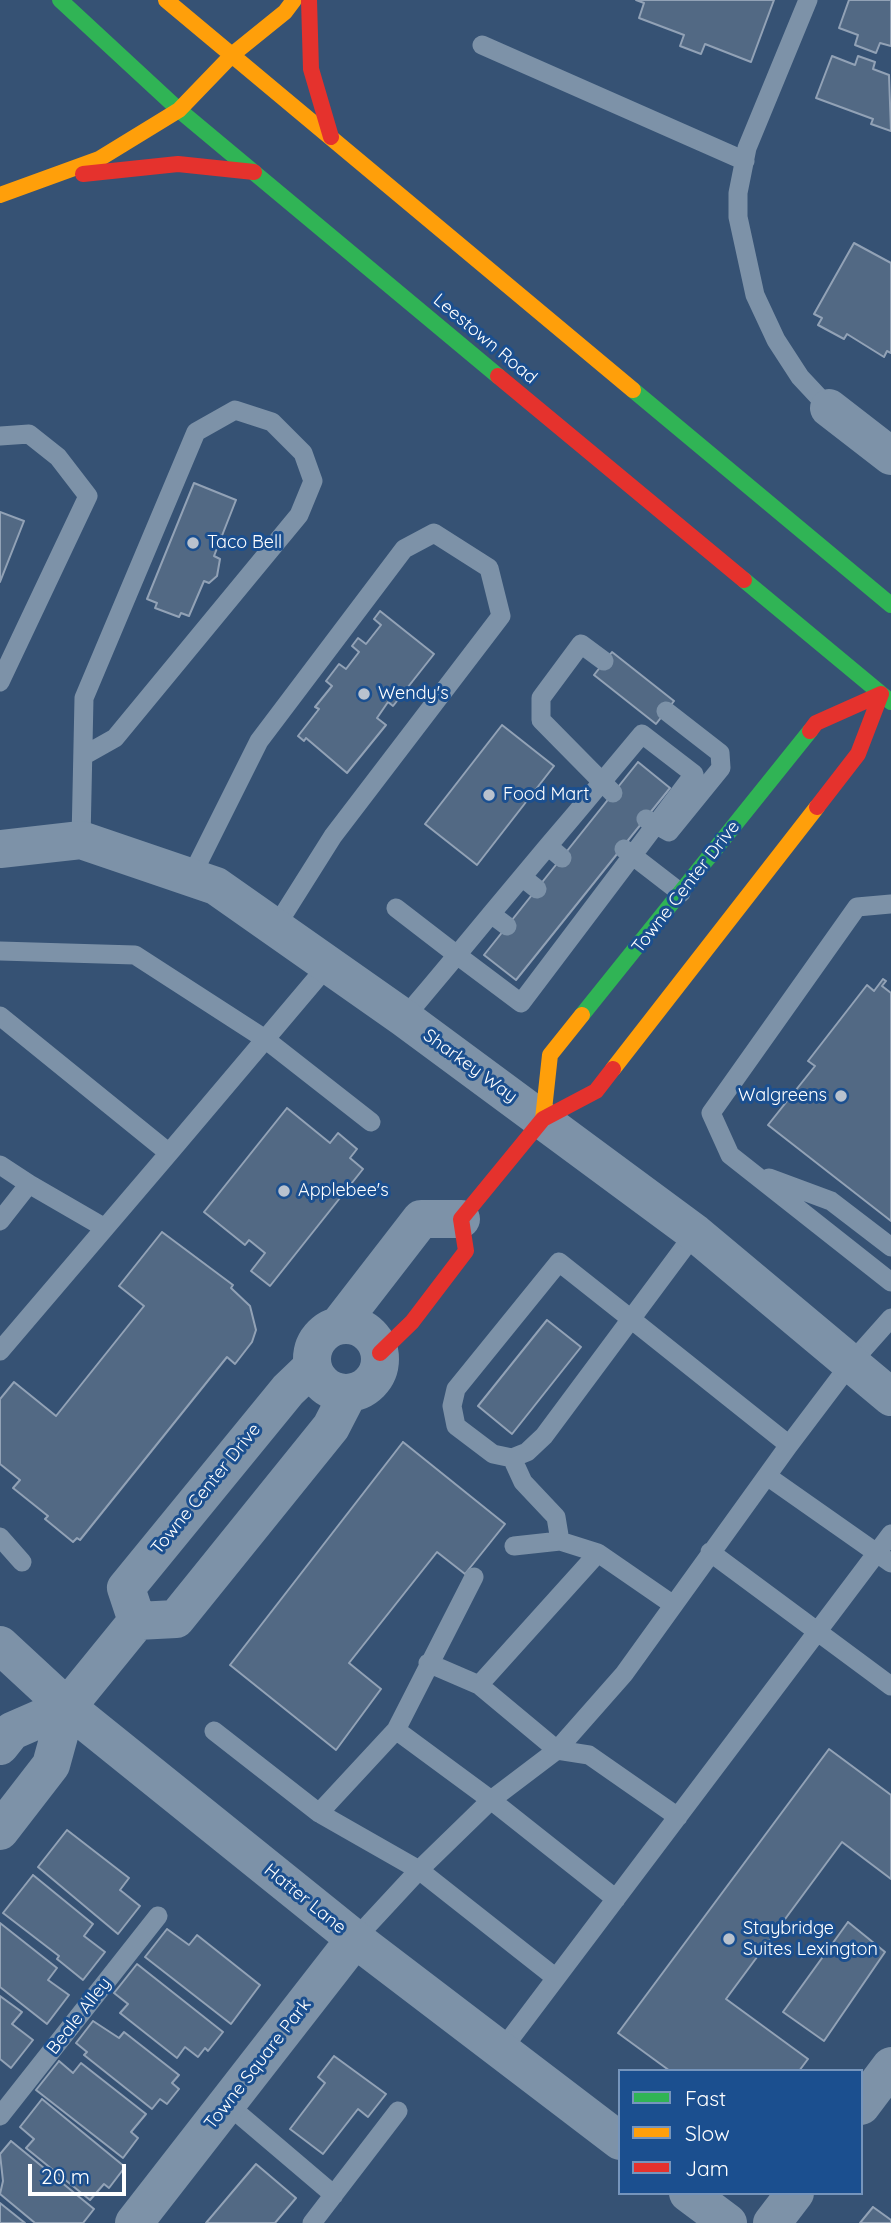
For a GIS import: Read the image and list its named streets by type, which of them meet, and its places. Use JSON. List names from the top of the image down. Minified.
{"streets":{"main road":["Leestown Road","Towne Center Drive"],"street":["Sharkey Way","Hatter Lane","Towne Square Park"],"lane":["Beale Alley"]},"crossings":[["Leestown Road","Towne Center Drive"],["Towne Center Drive","Sharkey Way"],["Hatter Lane","Towne Square Park"]],"places":["Taco Bell","Wendy's","Food Mart","Walgreens","Applebee's","Staybridge Suites Lexington"],"legend":["Fast","Slow","Jam"],"scale_bar":"20 m"}
